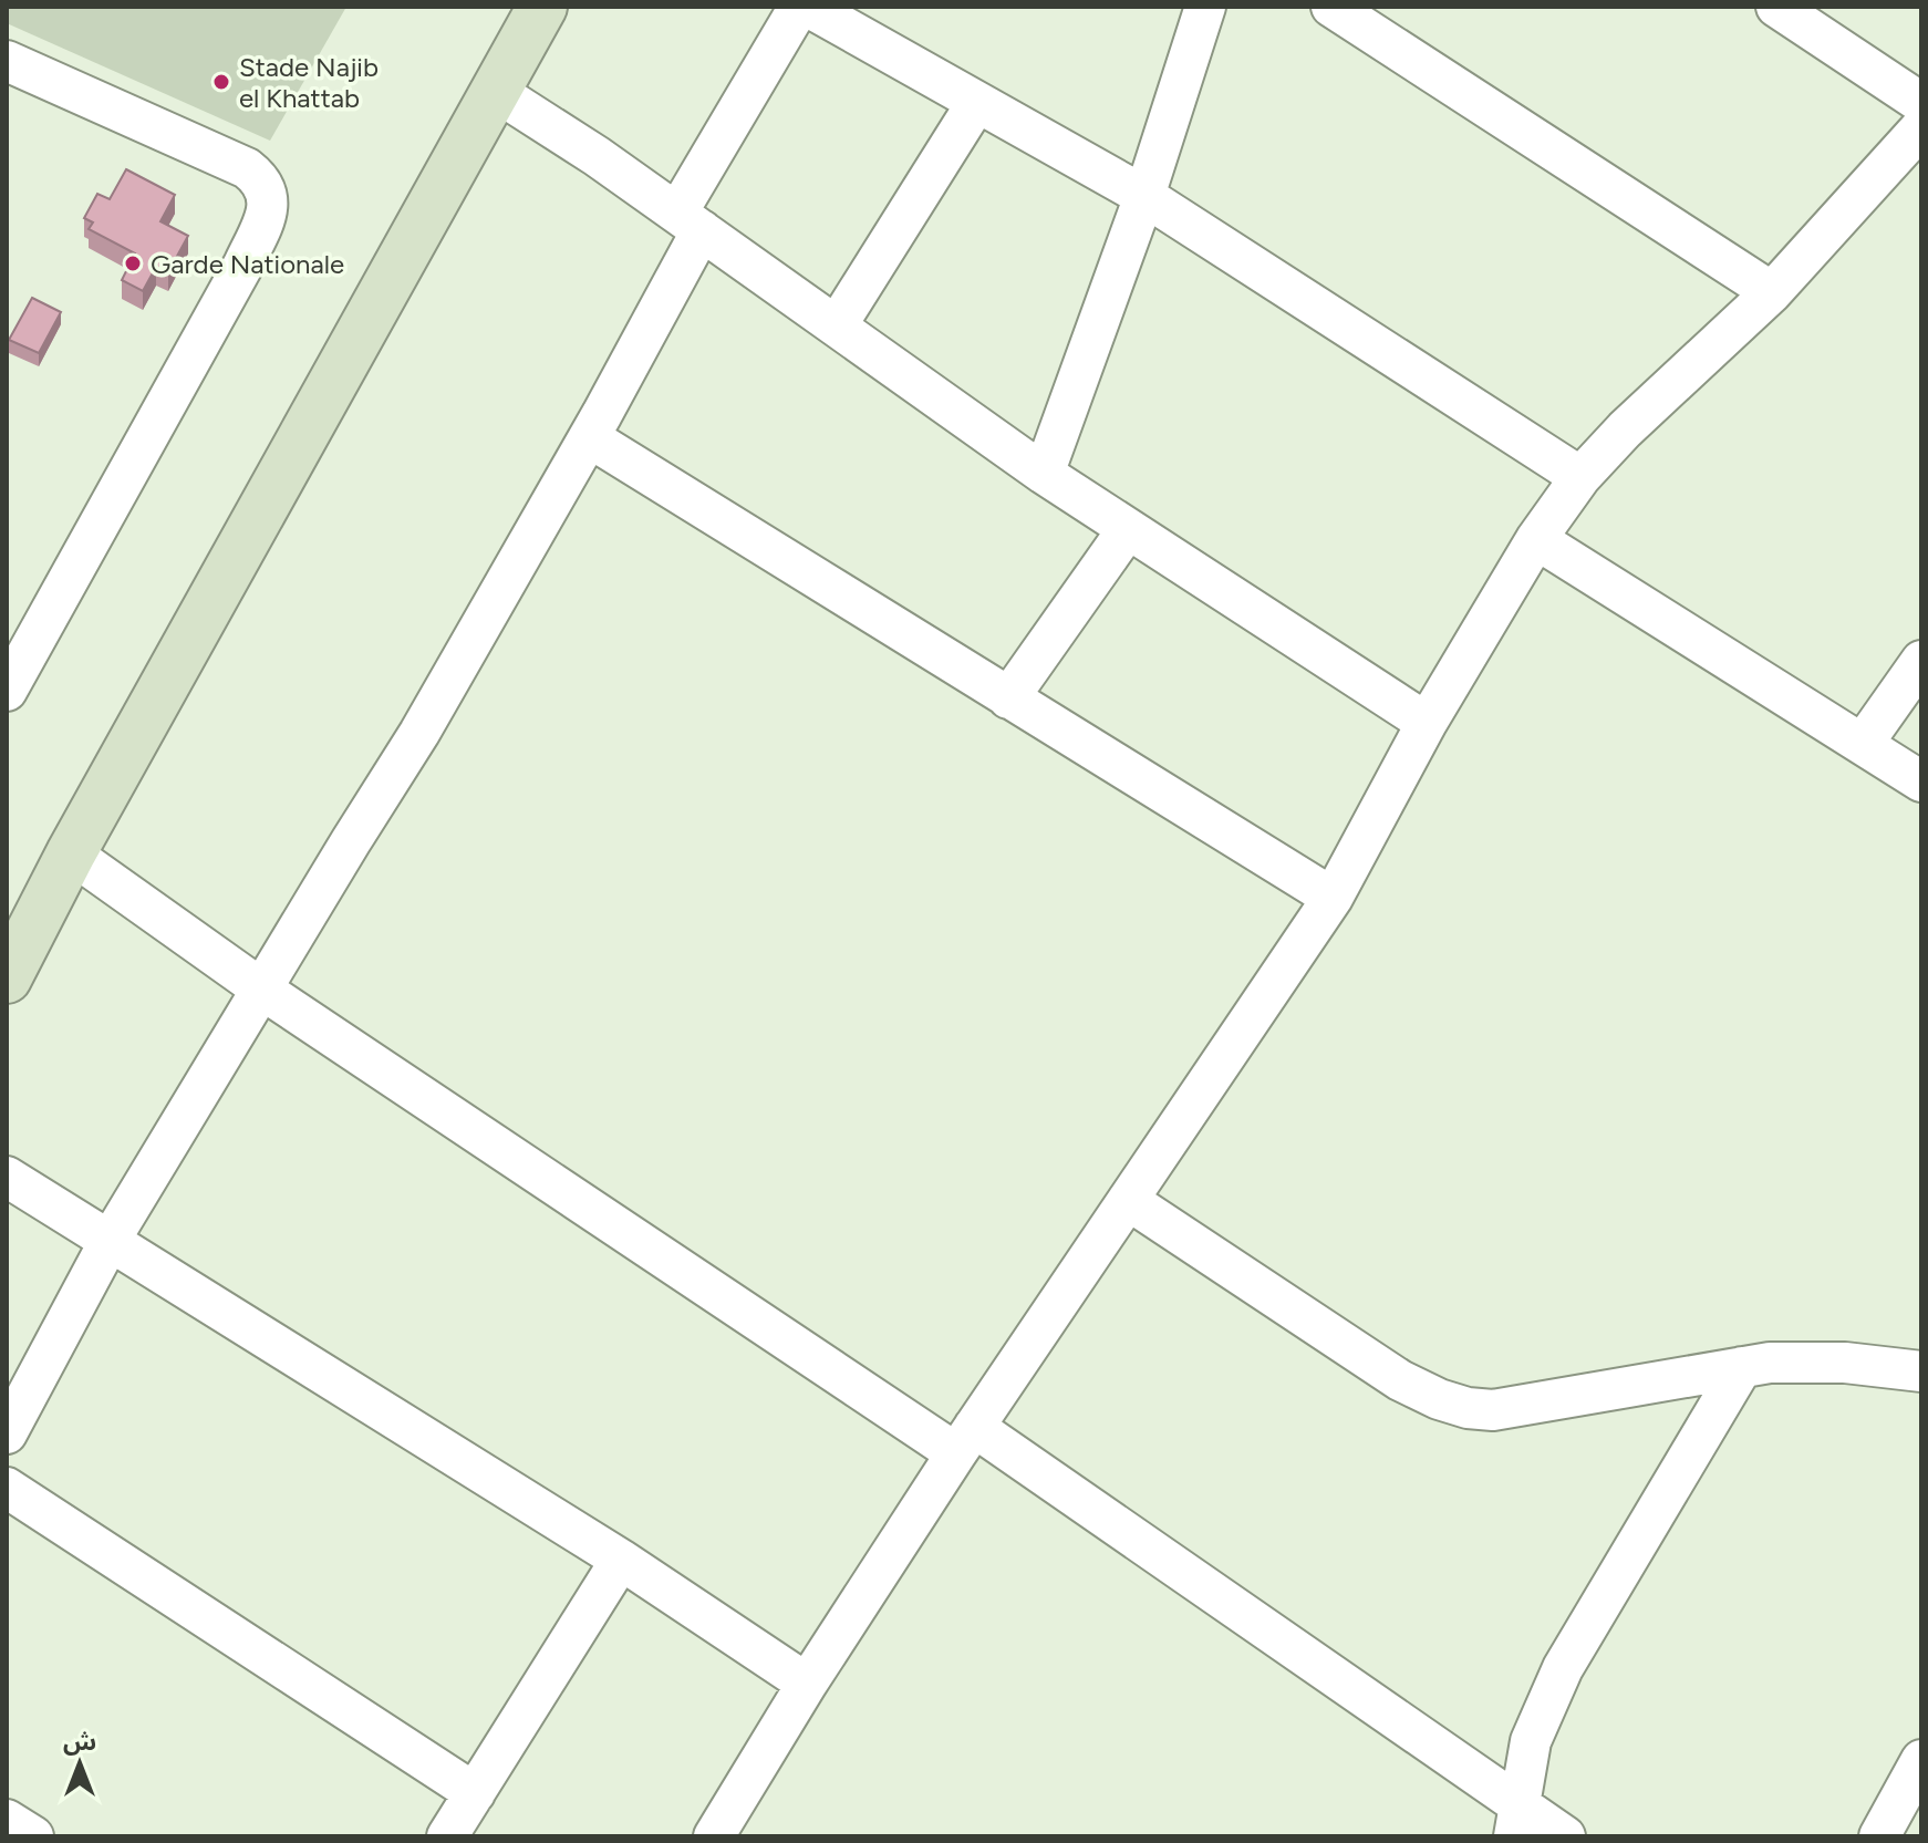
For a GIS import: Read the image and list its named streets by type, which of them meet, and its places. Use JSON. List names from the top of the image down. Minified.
{"places":["Stade Najib el Khattab","Garde Nationale"],"north":"top"}
